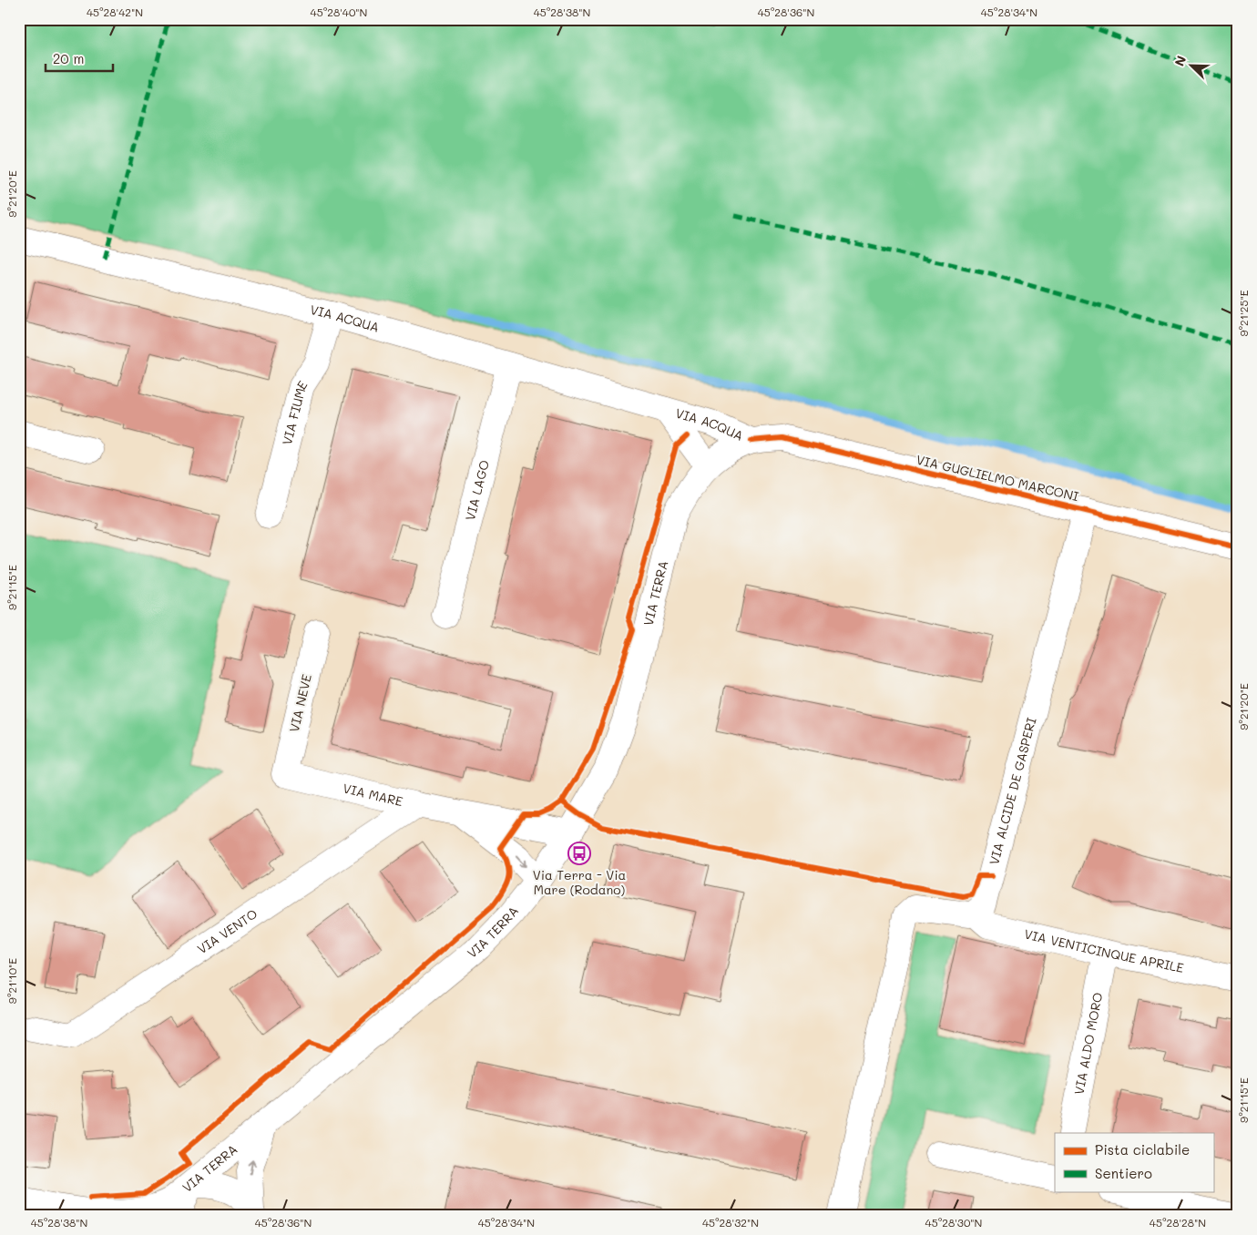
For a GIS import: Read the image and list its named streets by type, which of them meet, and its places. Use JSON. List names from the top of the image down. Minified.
{"streets":{"street":["VIA ACQUA","VIA FIUME","VIA GUGLIELMO MARCONI","VIA LAGO","VIA TERRA","VIA NEVE","VIA ALCIDE DE GASPERI","VIA MARE","VIA VENTO","VIA VENTICINQUE APRILE","VIA ALDO MORO"]},"crossings":[["VIA ACQUA","VIA FIUME"],["VIA ACQUA","VIA GUGLIELMO MARCONI"],["VIA ACQUA","VIA LAGO"],["VIA ACQUA","VIA TERRA"],["VIA GUGLIELMO MARCONI","VIA TERRA"],["VIA GUGLIELMO MARCONI","VIA ALCIDE DE GASPERI"],["VIA TERRA","VIA MARE"],["VIA NEVE","VIA MARE"],["VIA ALCIDE DE GASPERI","VIA VENTICINQUE APRILE"],["VIA MARE","VIA VENTO"],["VIA VENTICINQUE APRILE","VIA ALDO MORO"]],"places":{"bus stop":["Via Terra - Via Mare (Rodano)"]},"legend":["Pista ciclabile","Sentiero"],"scale_bar":"20 m","north":"top left","coordinates":["45°28'42\"N","45°28'40\"N","45°28'38\"N","45°28'36\"N","45°28'34\"N","9°21'20\"E","9°21'25\"E","9°21'15\"E","9°21'10\"E","45°28'32\"N","45°28'30\"N","45°28'28\"N"]}
